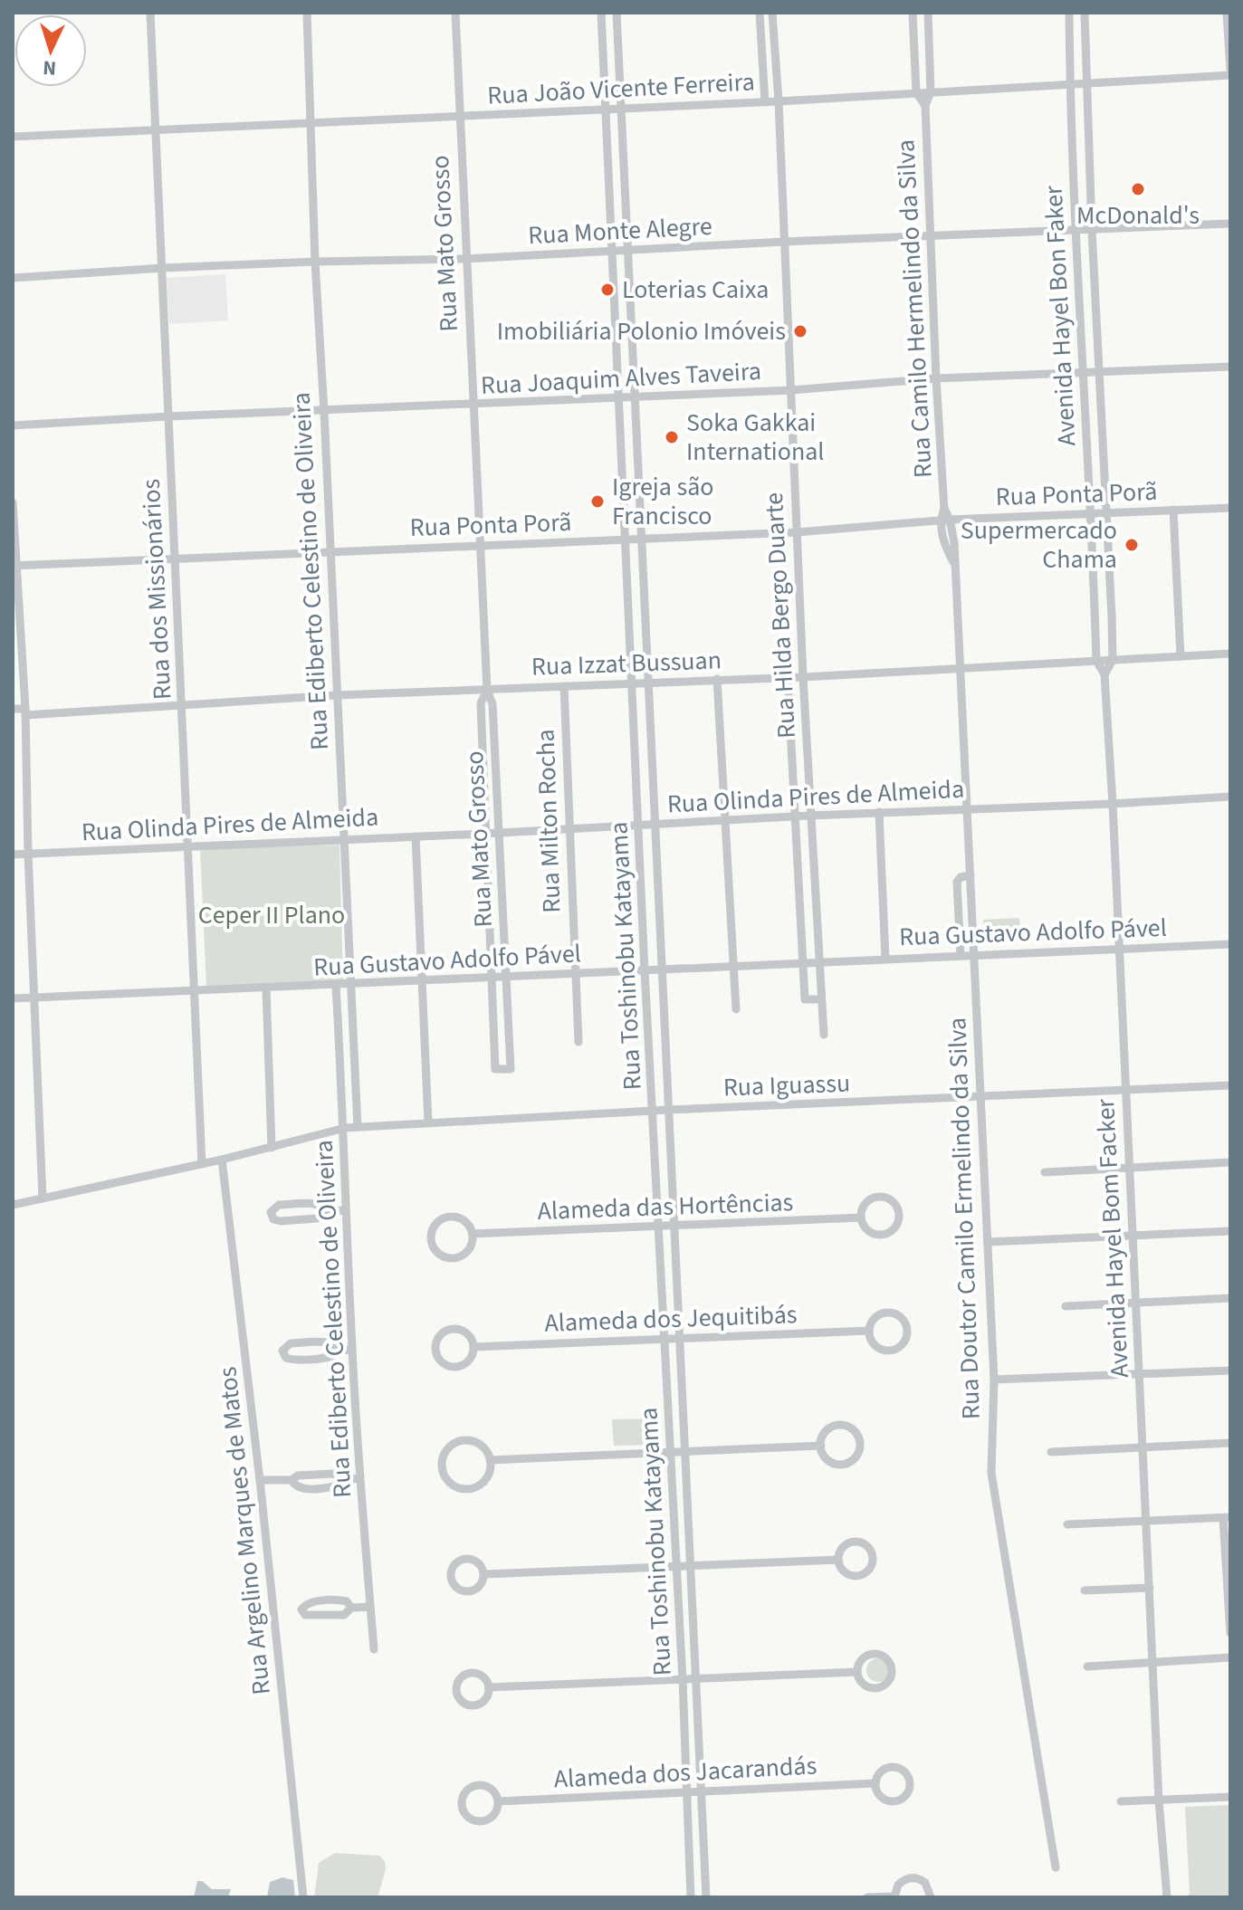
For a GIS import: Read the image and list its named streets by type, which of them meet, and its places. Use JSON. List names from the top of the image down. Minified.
{"streets":{"street":["Rua João Vicente Ferreira","Rua Monte Alegre","Rua Mato Grosso","Rua Camilo Hermelindo da Silva","Avenida Hayel Bon Faker","Rua Joaquim Alves Taveira","Rua Ponta Porã","Rua Ediberto Celestino de Oliveira","Rua dos Missionários","Rua Hilda Bergo Duarte","Rua Izzat Bussuan","Rua Olinda Pires de Almeida","Rua Milton Rocha","Rua Gustavo Adolfo Pável","Rua Toshinobu Katayama","Rua Iguassu","Alameda das Hortências","Rua Doutor Camilo Ermelindo da Silva","Avenida Hayel Bom Facker","Alameda dos Jequitibás","Rua Argelino Marques de Matos","Alameda dos Jacarandás"]},"crossings":[["Rua João Vicente Ferreira","Rua Mato Grosso"],["Rua João Vicente Ferreira","Rua Camilo Hermelindo da Silva"],["Rua João Vicente Ferreira","Avenida Hayel Bon Faker"],["Rua João Vicente Ferreira","Rua Ediberto Celestino de Oliveira"],["Rua João Vicente Ferreira","Rua dos Missionários"],["Rua João Vicente Ferreira","Rua Hilda Bergo Duarte"],["Rua João Vicente Ferreira","Rua Toshinobu Katayama"],["Rua Monte Alegre","Rua Mato Grosso"],["Rua Monte Alegre","Rua Camilo Hermelindo da Silva"],["Rua Monte Alegre","Avenida Hayel Bon Faker"],["Rua Monte Alegre","Rua Ediberto Celestino de Oliveira"],["Rua Monte Alegre","Rua dos Missionários"],["Rua Monte Alegre","Rua Hilda Bergo Duarte"],["Rua Monte Alegre","Rua Toshinobu Katayama"],["Rua Mato Grosso","Rua Joaquim Alves Taveira"],["Rua Mato Grosso","Rua Ponta Porã"],["Rua Mato Grosso","Rua Izzat Bussuan"],["Rua Mato Grosso","Rua Olinda Pires de Almeida"],["Rua Mato Grosso","Rua Gustavo Adolfo Pável"],["Rua Camilo Hermelindo da Silva","Rua Joaquim Alves Taveira"],["Rua Camilo Hermelindo da Silva","Rua Ponta Porã"],["Rua Camilo Hermelindo da Silva","Rua Doutor Camilo Ermelindo da Silva"],["Avenida Hayel Bon Faker","Rua Joaquim Alves Taveira"],["Avenida Hayel Bon Faker","Rua Ponta Porã"],["Avenida Hayel Bon Faker","Rua Izzat Bussuan"],["Avenida Hayel Bon Faker","Avenida Hayel Bom Facker"],["Rua Joaquim Alves Taveira","Rua Ediberto Celestino de Oliveira"],["Rua Joaquim Alves Taveira","Rua dos Missionários"],["Rua Joaquim Alves Taveira","Rua Hilda Bergo Duarte"],["Rua Joaquim Alves Taveira","Rua Toshinobu Katayama"],["Rua Ponta Porã","Rua Ediberto Celestino de Oliveira"],["Rua Ponta Porã","Rua dos Missionários"],["Rua Ponta Porã","Rua Hilda Bergo Duarte"],["Rua Ponta Porã","Rua Toshinobu Katayama"],["Rua Ponta Porã","Rua Doutor Camilo Ermelindo da Silva"],["Rua Ediberto Celestino de Oliveira","Rua Izzat Bussuan"],["Rua Ediberto Celestino de Oliveira","Rua Olinda Pires de Almeida"],["Rua Ediberto Celestino de Oliveira","Rua Gustavo Adolfo Pável"],["Rua Ediberto Celestino de Oliveira","Rua Iguassu"],["Rua dos Missionários","Rua Izzat Bussuan"],["Rua dos Missionários","Rua Olinda Pires de Almeida"],["Rua dos Missionários","Rua Gustavo Adolfo Pável"],["Rua dos Missionários","Rua Iguassu"],["Rua Hilda Bergo Duarte","Rua Izzat Bussuan"],["Rua Hilda Bergo Duarte","Rua Olinda Pires de Almeida"],["Rua Hilda Bergo Duarte","Rua Gustavo Adolfo Pável"],["Rua Izzat Bussuan","Rua Milton Rocha"],["Rua Izzat Bussuan","Rua Toshinobu Katayama"],["Rua Izzat Bussuan","Rua Doutor Camilo Ermelindo da Silva"],["Rua Izzat Bussuan","Avenida Hayel Bom Facker"],["Rua Olinda Pires de Almeida","Rua Milton Rocha"],["Rua Olinda Pires de Almeida","Rua Toshinobu Katayama"],["Rua Olinda Pires de Almeida","Rua Doutor Camilo Ermelindo da Silva"],["Rua Olinda Pires de Almeida","Avenida Hayel Bom Facker"],["Rua Milton Rocha","Rua Gustavo Adolfo Pável"],["Rua Gustavo Adolfo Pável","Rua Toshinobu Katayama"],["Rua Gustavo Adolfo Pável","Rua Doutor Camilo Ermelindo da Silva"],["Rua Gustavo Adolfo Pável","Avenida Hayel Bom Facker"],["Rua Toshinobu Katayama","Rua Iguassu"],["Rua Toshinobu Katayama","Alameda das Hortências"],["Rua Toshinobu Katayama","Alameda dos Jequitibás"],["Rua Toshinobu Katayama","Alameda dos Jacarandás"],["Rua Iguassu","Rua Doutor Camilo Ermelindo da Silva"],["Rua Iguassu","Avenida Hayel Bom Facker"],["Rua Iguassu","Rua Argelino Marques de Matos"]],"parks":["Ceper II Plano"],"places":["McDonald's","Loterias Caixa","Imobiliária Polonio Imóveis","Soka Gakkai International","Igreja são Francisco","Supermercado Chama"],"north":"bottom"}
